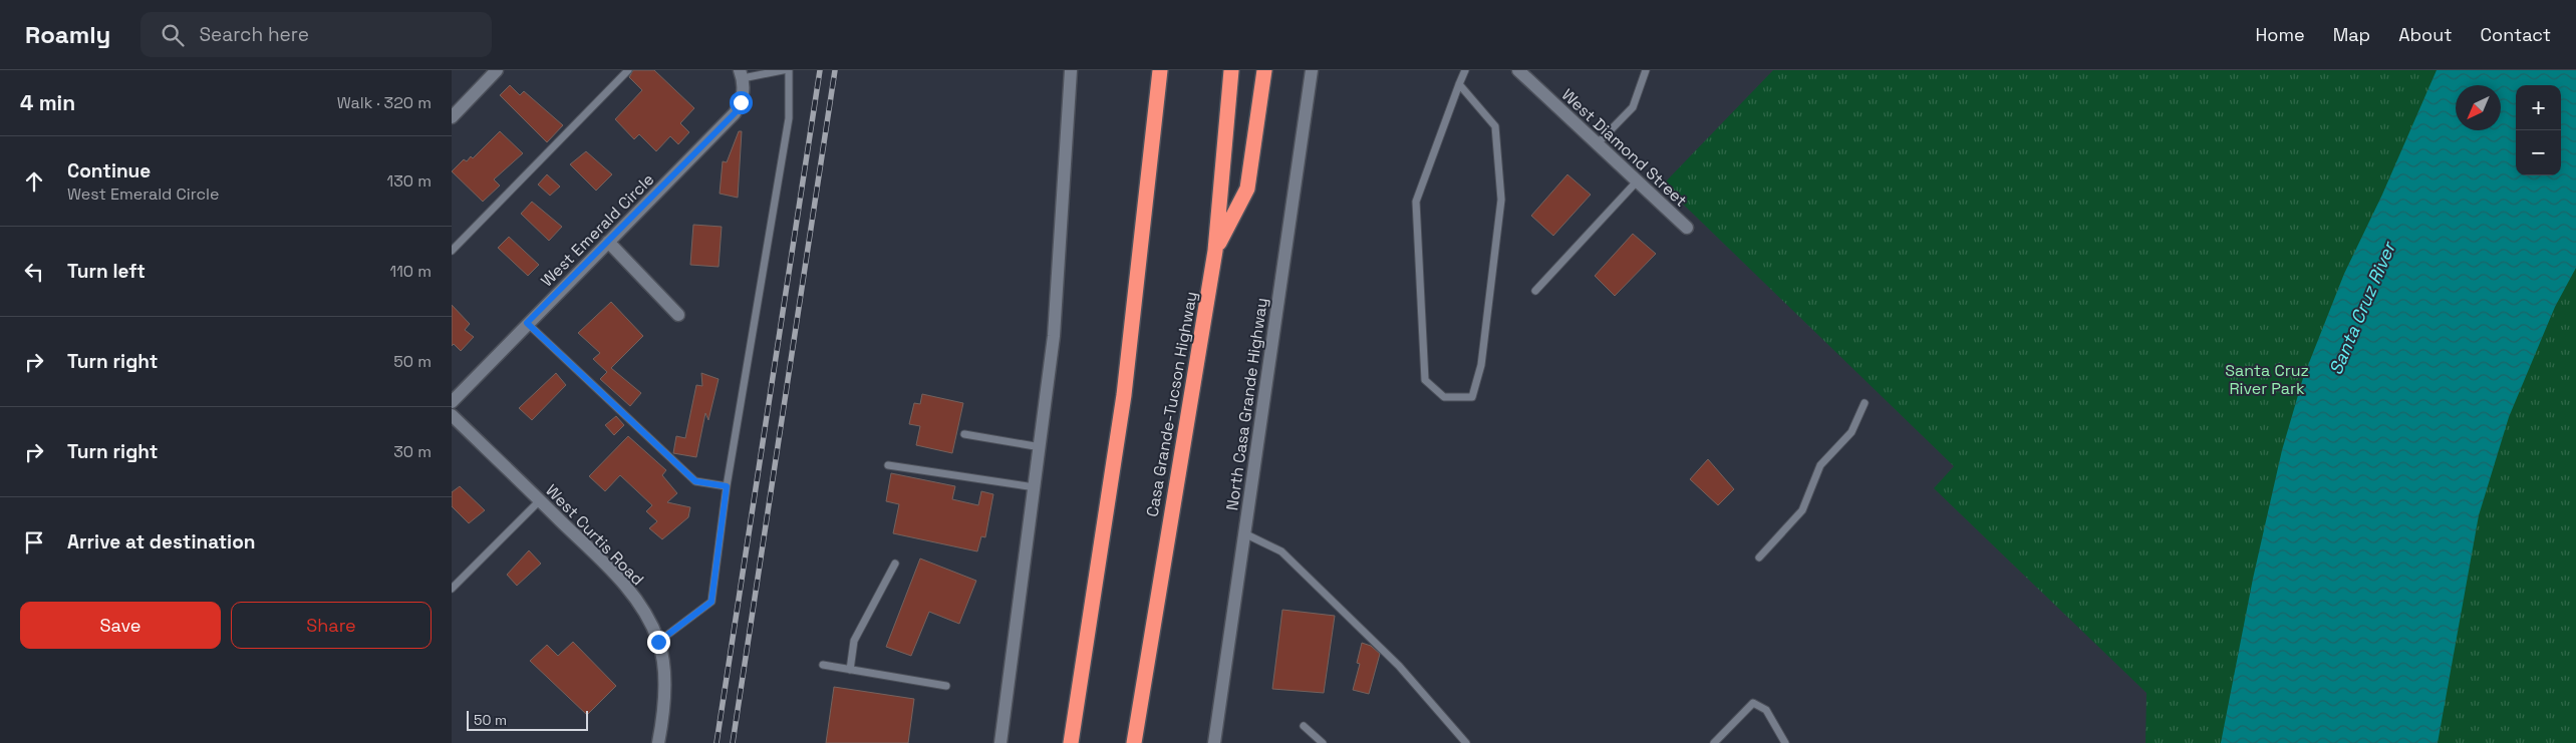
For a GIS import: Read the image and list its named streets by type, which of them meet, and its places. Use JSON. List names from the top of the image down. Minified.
{"streets":{"highway":["Casa Grande-Tucson Highway"],"main road":["West Diamond Street","West Emerald Circle","North Casa Grande Highway","West Curtis Road"]},"water":["Santa Cruz River"],"parks":["Santa Cruz River Park"],"scale_bar":"50 m","north":"bottom left","page":{"header":"Roamly","search":"Search here","nav":["Home","Map","About","Contact"],"heading":["4 min","Walk · 320 m"],"map_buttons":["+","−"],"list":[["Continue","West Emerald Circle","130 m"],["Turn left","110 m"],["Turn right","50 m"],["Turn right","30 m"],"Arrive at destination"],"buttons":["Save","Share"],"scale":"50 m"}}
